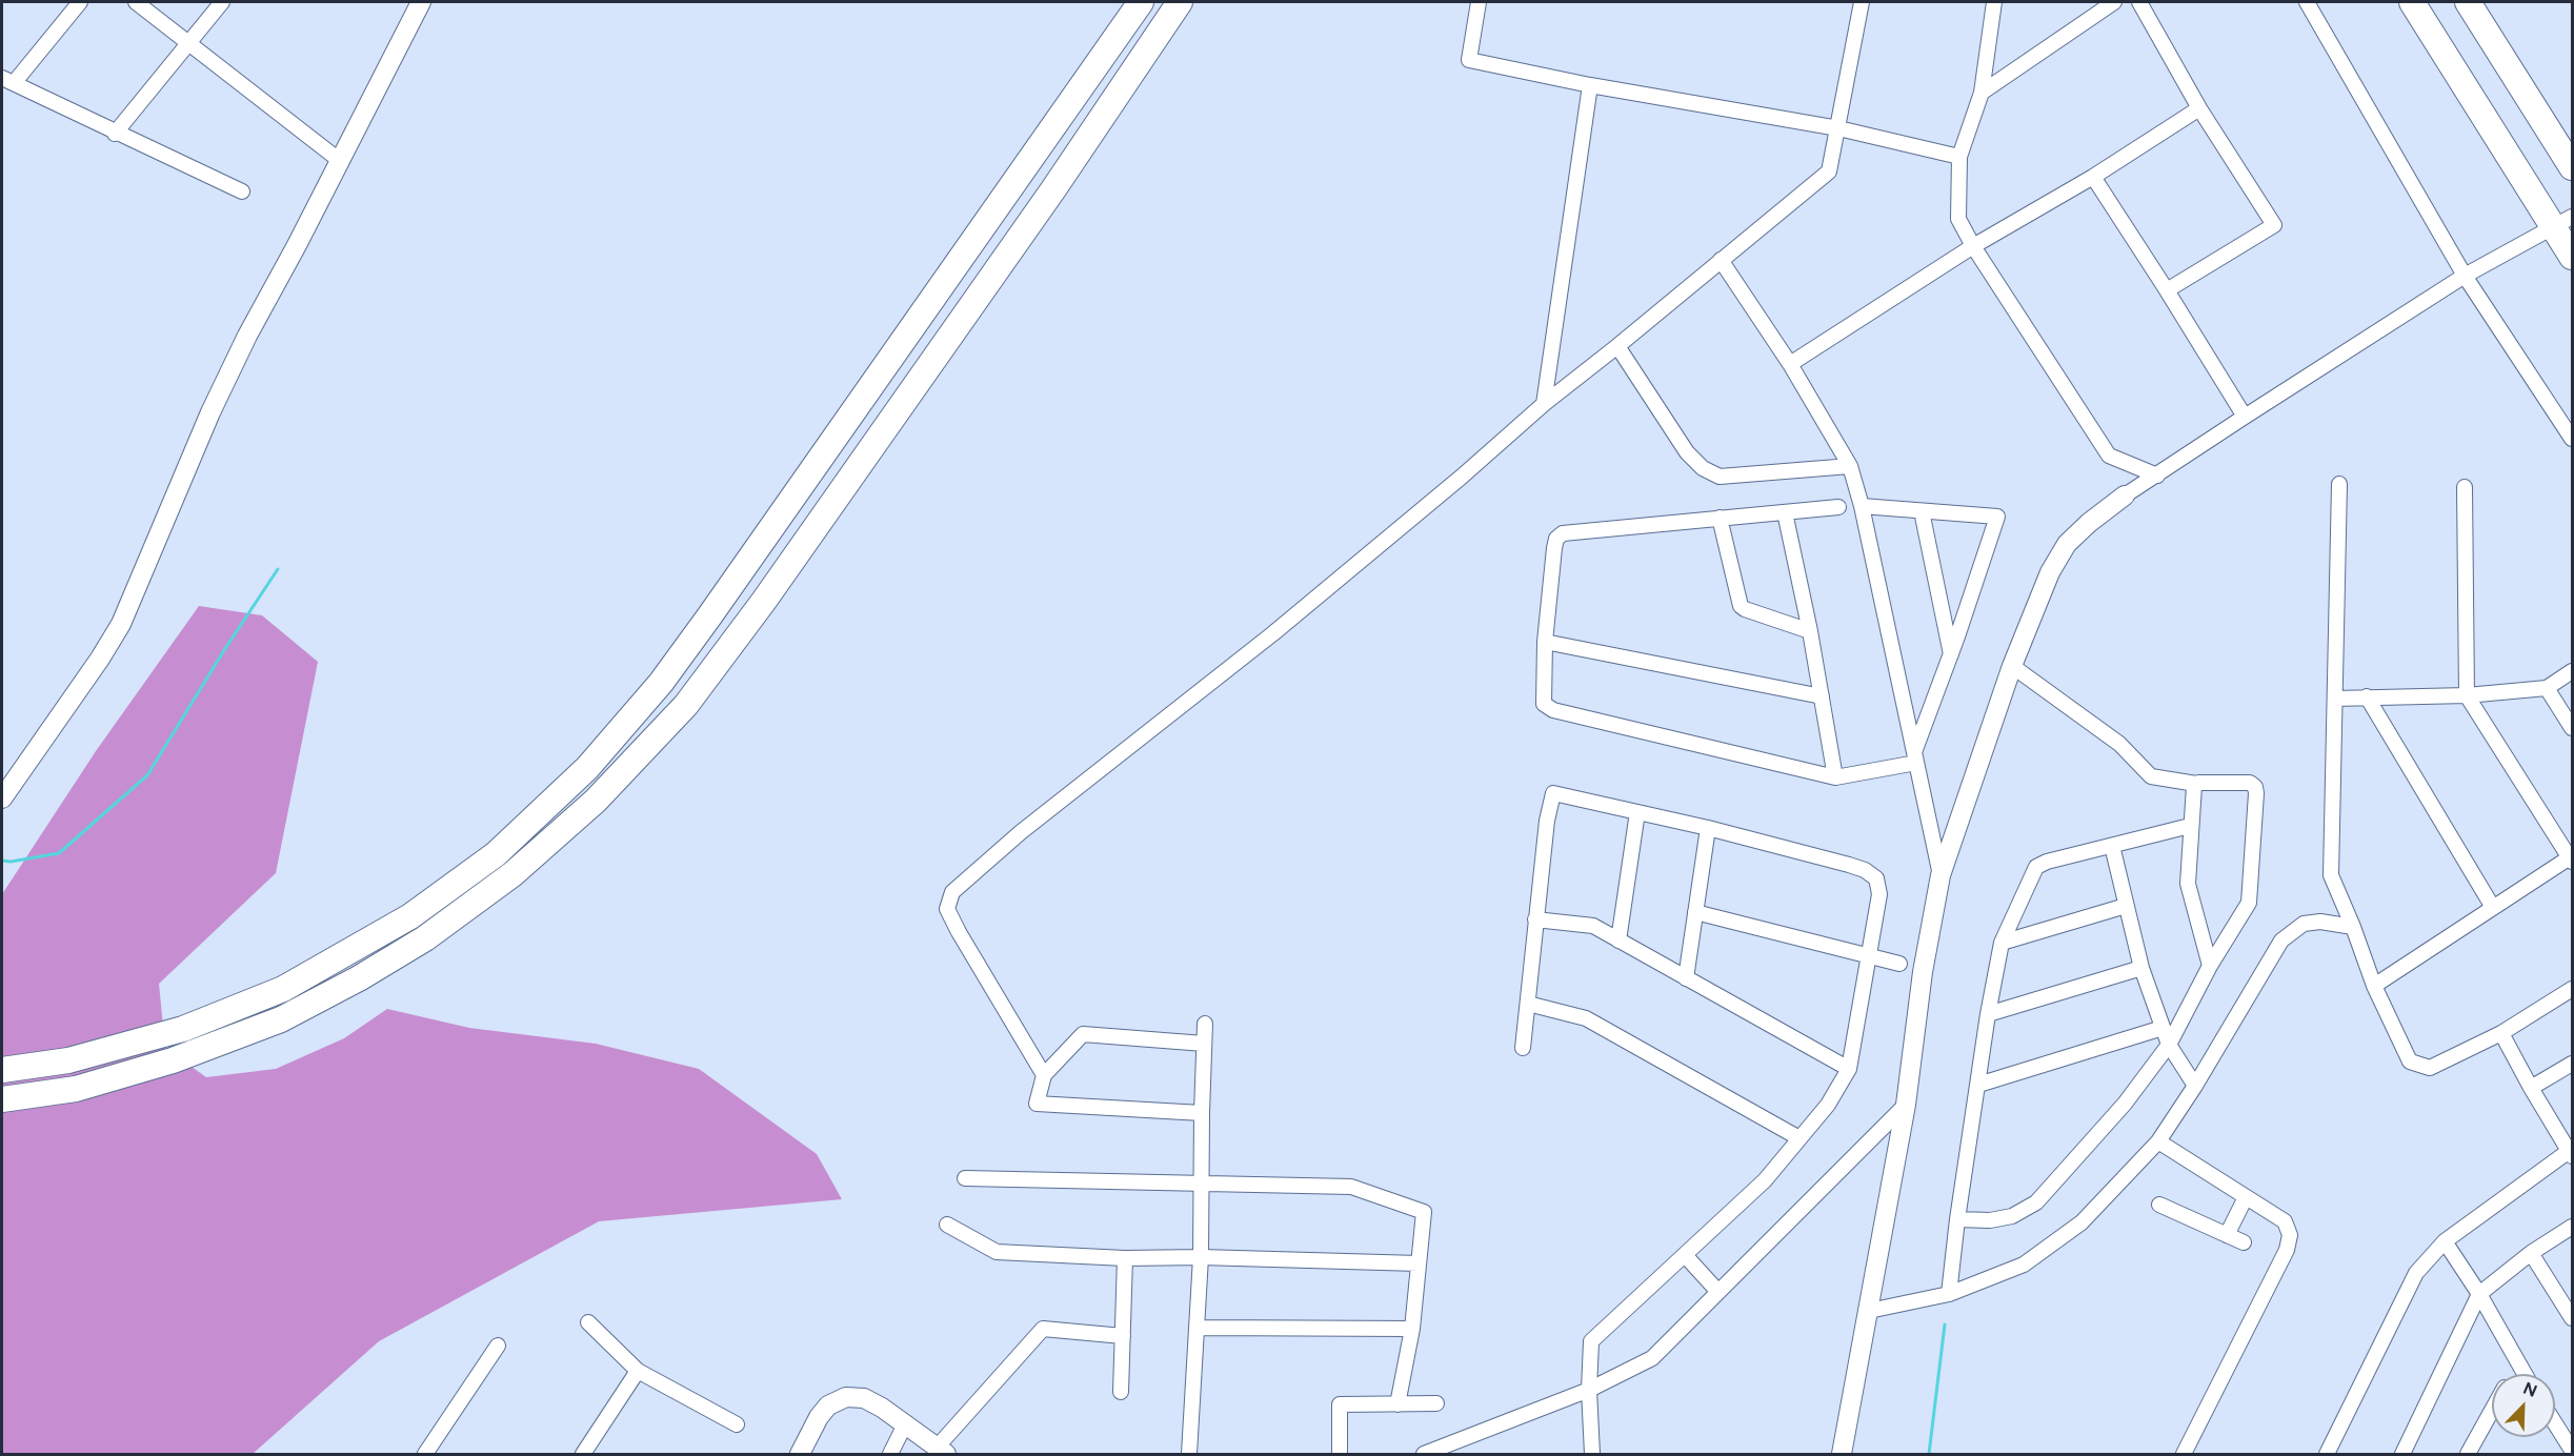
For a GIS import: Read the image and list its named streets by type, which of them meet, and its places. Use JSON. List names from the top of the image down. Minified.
{"north":"top right"}
